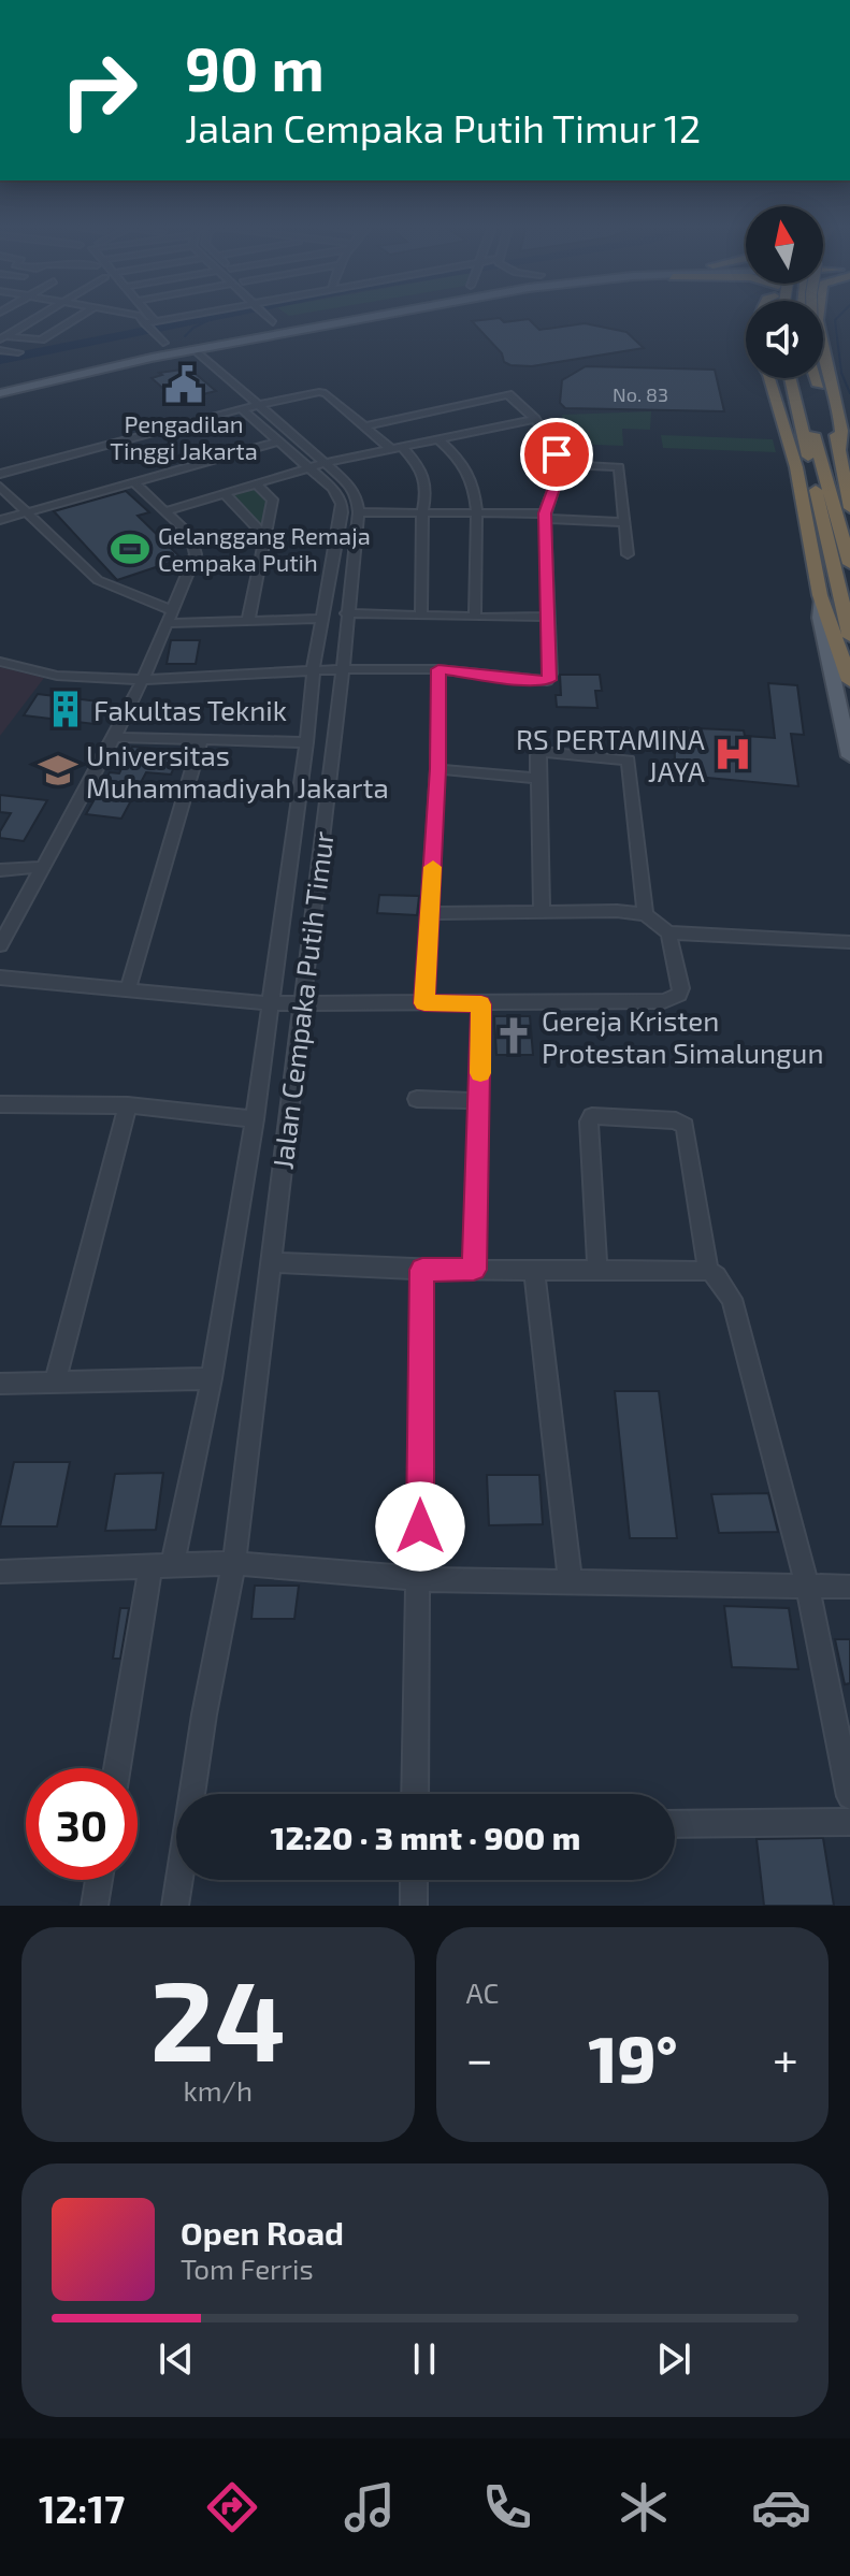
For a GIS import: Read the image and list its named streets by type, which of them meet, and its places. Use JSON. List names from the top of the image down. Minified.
{"streets":{"street":["Jalan Cempaka Putih Timur"]},"places":{"public building":["Pengadilan Tinggi Jakarta"],"sports":["Gelanggang Remaja Cempaka Putih"],"building":["Fakultas Teknik"],"hospital":["RS PERTAMINA JAYA"],"school or university":["Universitas Muhammadiyah Jakarta"],"church":["Gereja Kristen Protestan Simalungun"]},"house_numbers":["No. 83"],"north":"top","page":{"turn":["90 m","Jalan Cempaka Putih Timur 12"],"limit":"30","trip":"12:20 · 3 mnt · 900 m","tile":[["24","km/h"],"AC"],"heat":["−","19°","+"],"song":["Open Road","Tom Ferris"],"tabs":"12:17"}}
